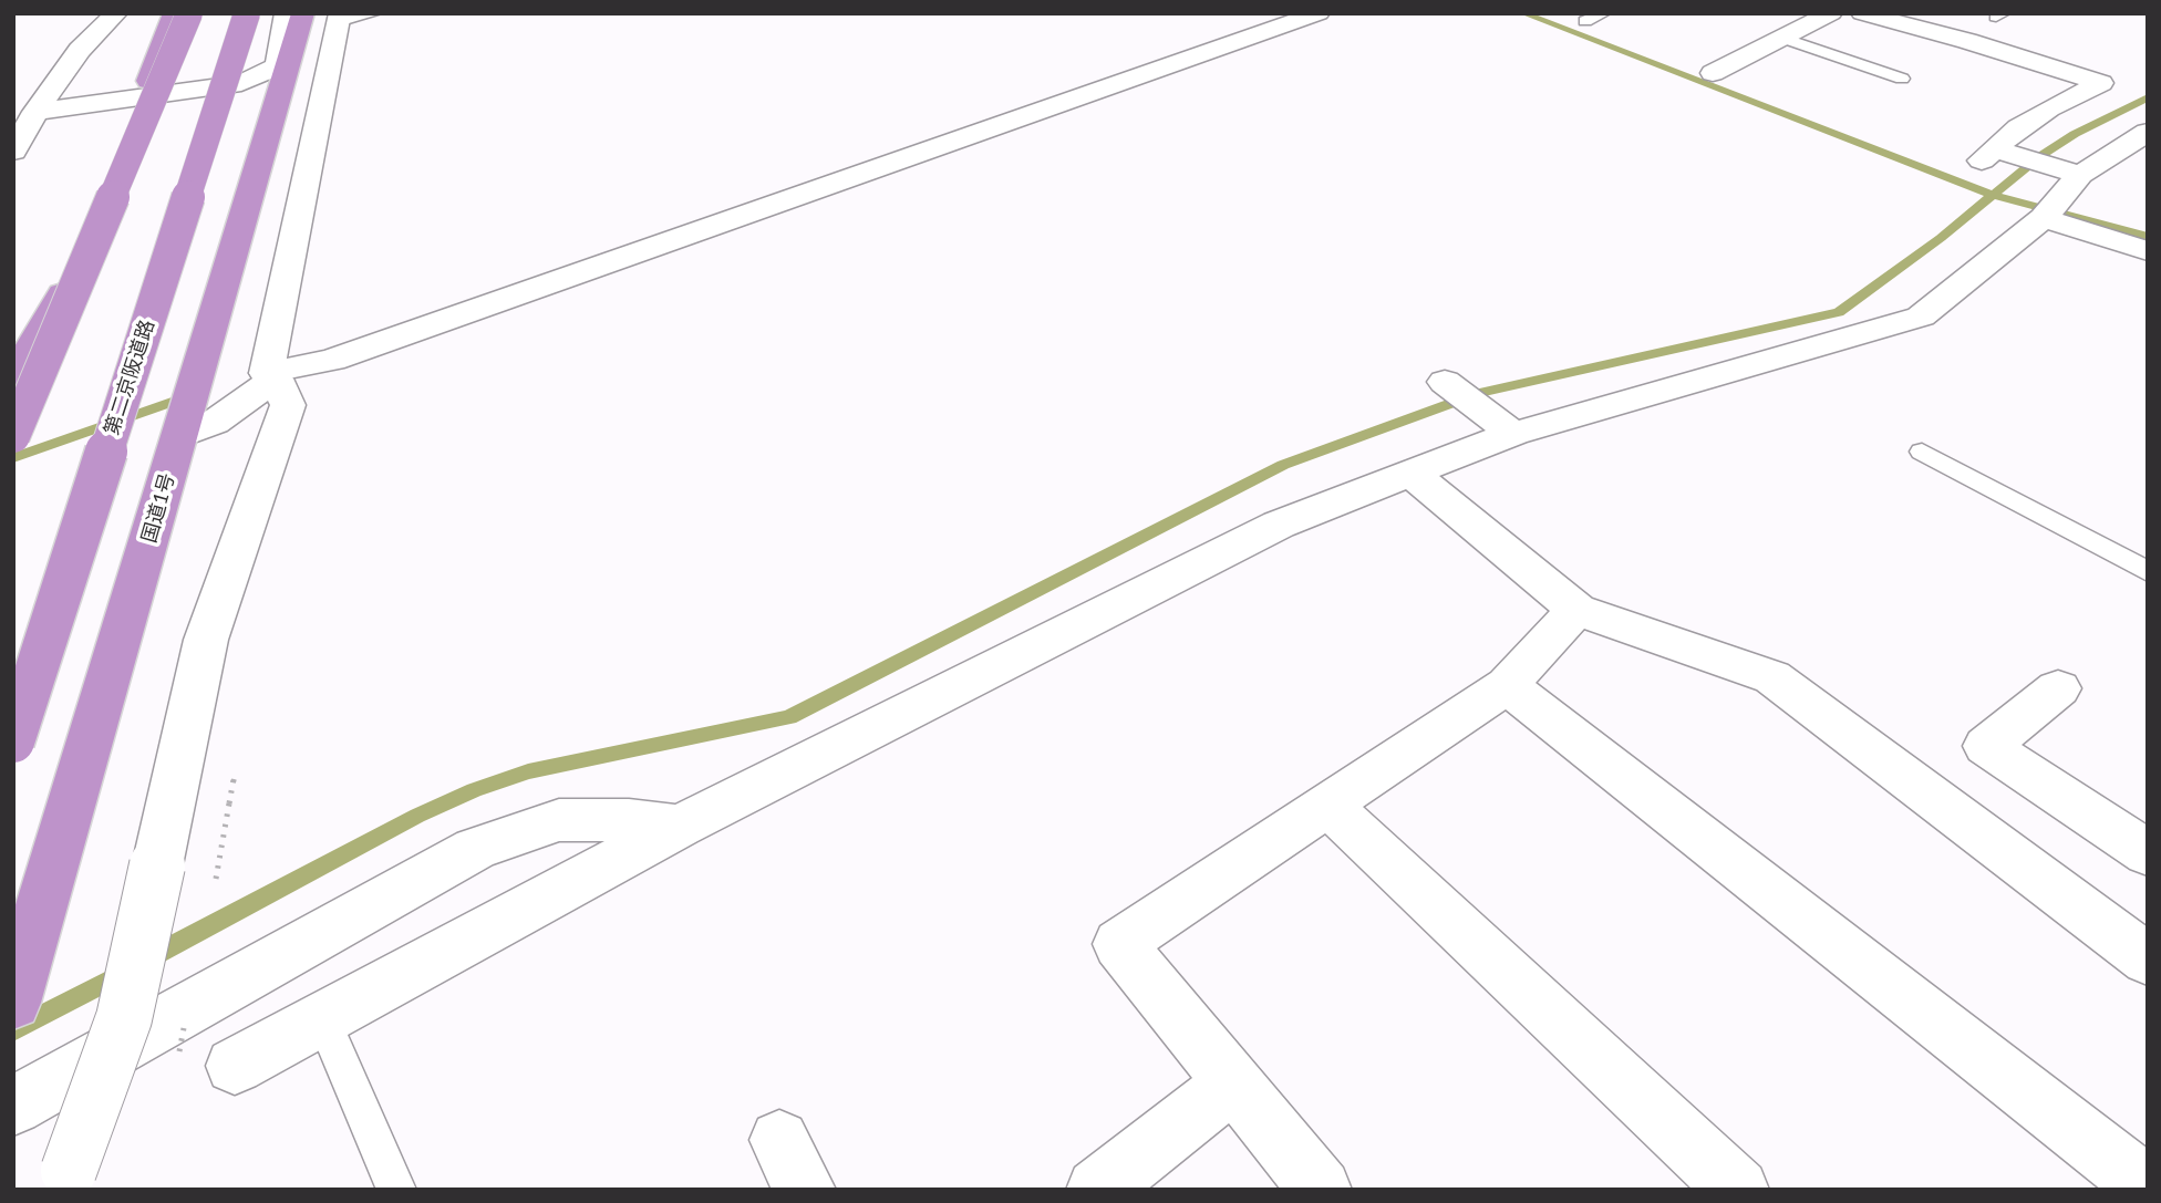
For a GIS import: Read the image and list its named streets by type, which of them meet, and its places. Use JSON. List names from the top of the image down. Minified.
{"streets":{"highway":["第二京阪道路","国道1号"]}}
